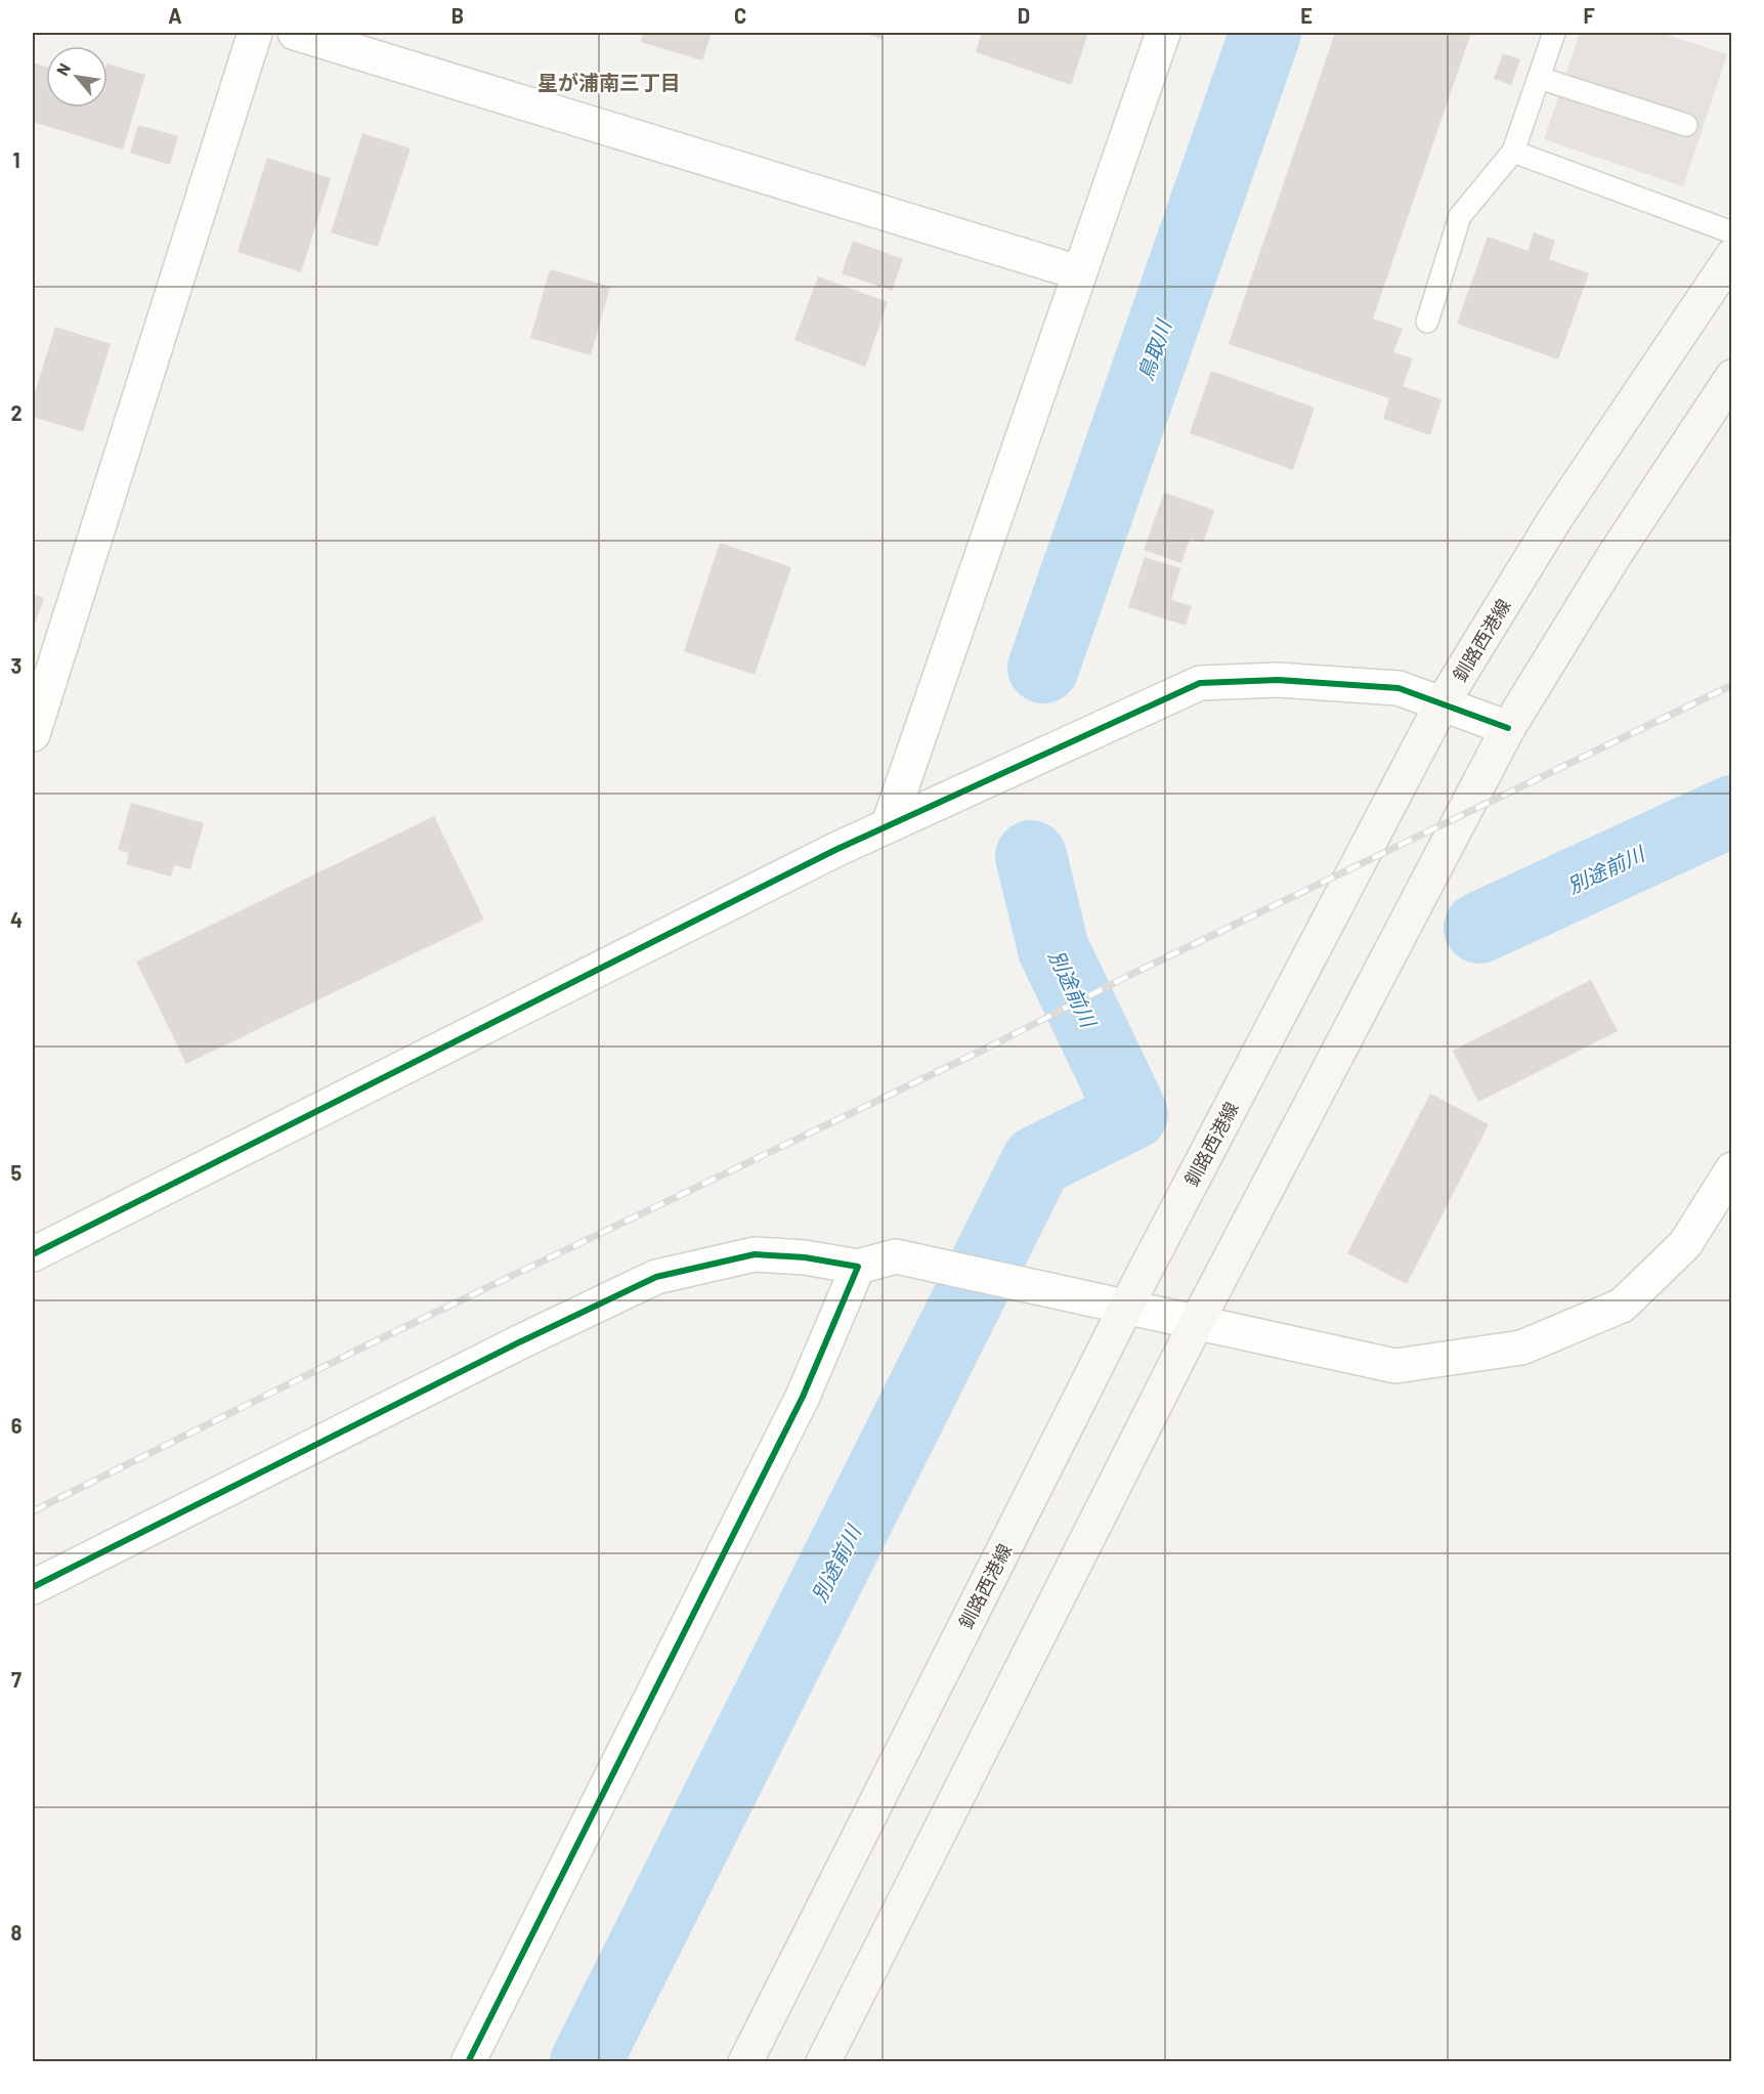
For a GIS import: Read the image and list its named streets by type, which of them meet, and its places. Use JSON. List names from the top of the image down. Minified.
{"streets":{"main road":["釧路西港線"]},"districts":["星が浦南三丁目"],"water":["鳥取川","別途前川"],"north":"top left","grid":{"columns":["A","B","C","D","E","F"],"rows":["1","2","3","4","5","6","7","8"]}}
